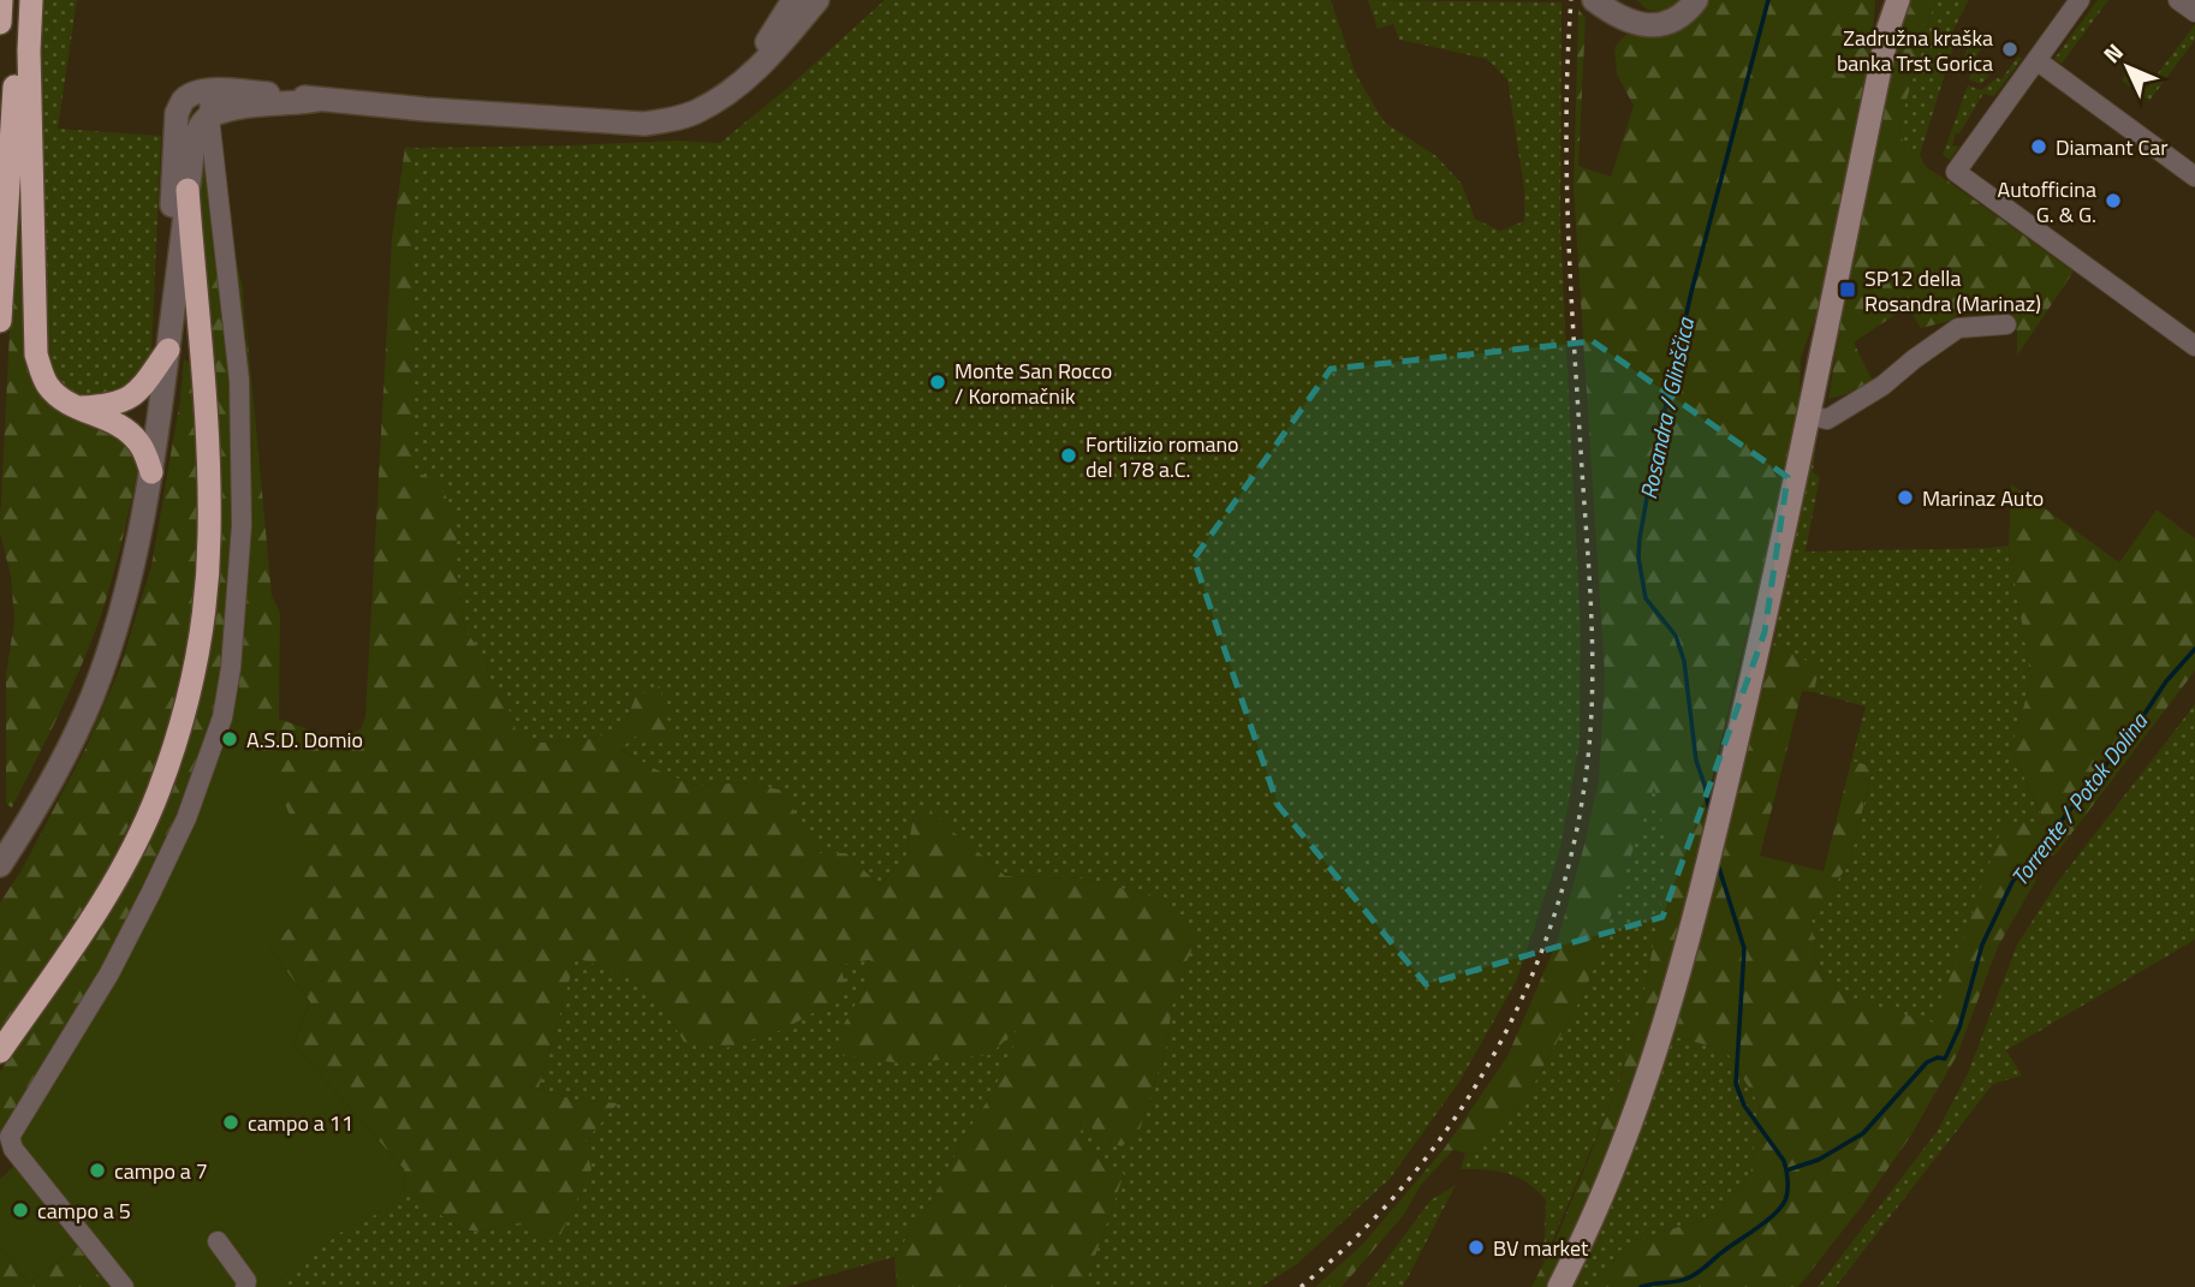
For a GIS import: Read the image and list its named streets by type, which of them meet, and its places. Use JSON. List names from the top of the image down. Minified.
{"water":["Rosandra / Glinščica","Torrente / Potok Dolina"],"places":{"other":["Zadružna kraška banka Trst Gorica","Diamant Car","Autofficina G. & G.","Monte San Rocco / Koromačnik","Fortilizio romano del 178 a.C.","Marinaz Auto","A.S.D. Domio","campo a 11","campo a 7","campo a 5","BV market"],"transit":["SP12 della Rosandra (Marinaz)"]},"north":"top left"}
